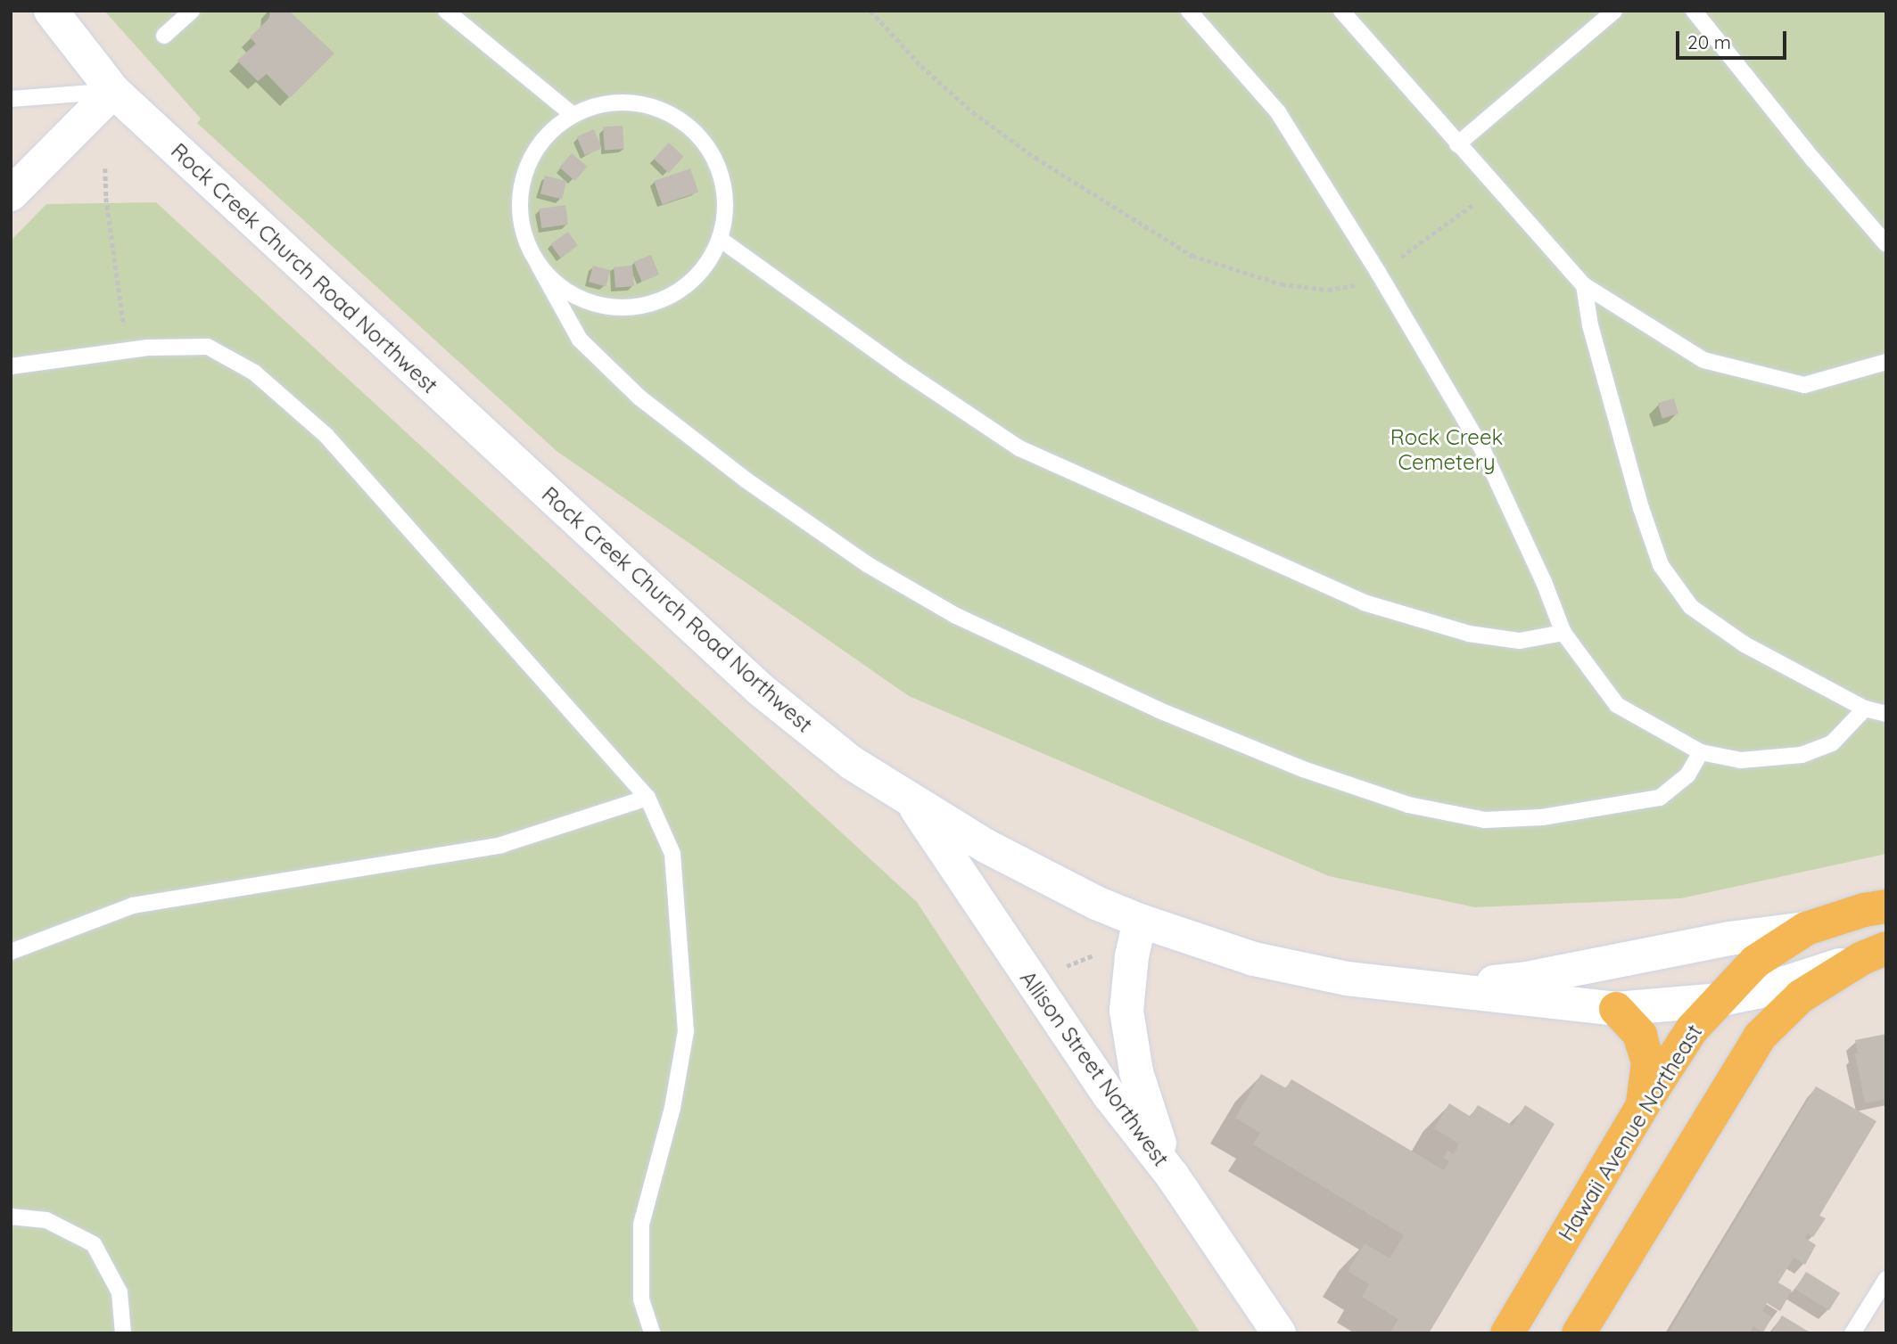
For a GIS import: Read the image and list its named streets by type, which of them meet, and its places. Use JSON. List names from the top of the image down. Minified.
{"streets":{"main road":["Hawaii Avenue Northeast"],"street":["Rock Creek Church Road Northwest","Allison Street Northwest"]},"crossings":[["Rock Creek Church Road Northwest","Allison Street Northwest"],["Rock Creek Church Road Northwest","Hawaii Avenue Northeast"]],"parks":["Rock Creek Cemetery"],"scale_bar":"20 m"}
